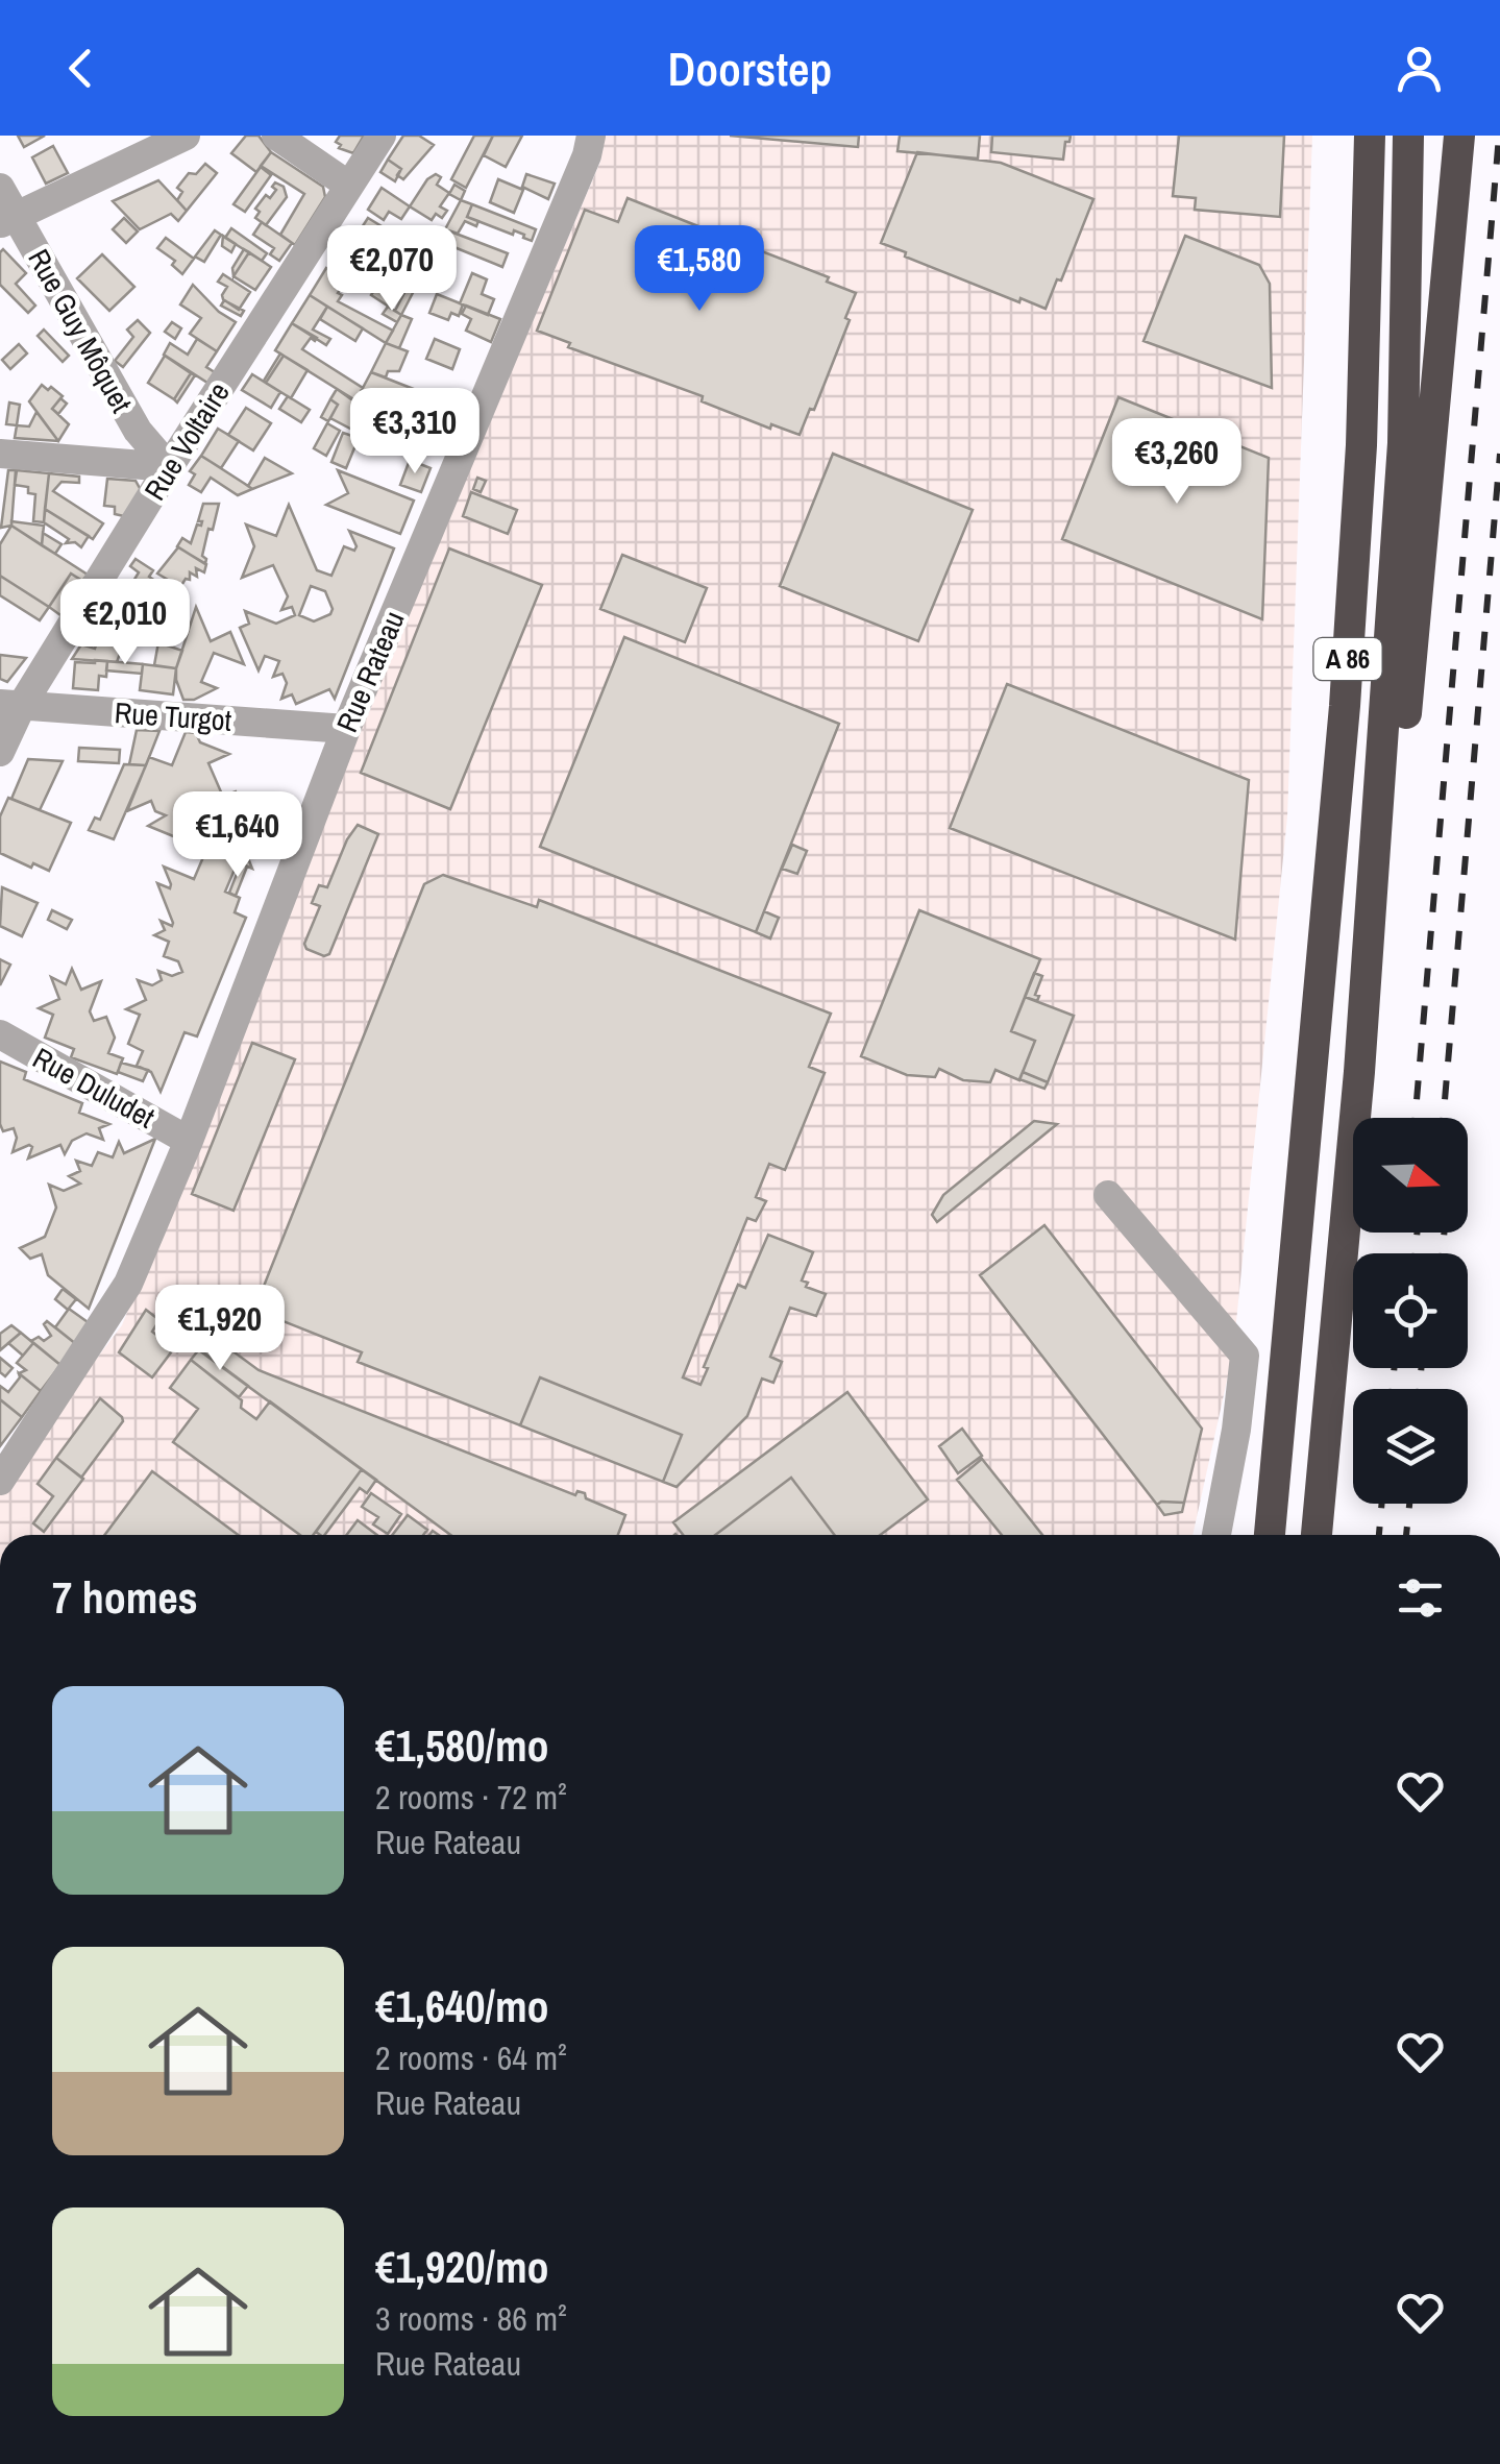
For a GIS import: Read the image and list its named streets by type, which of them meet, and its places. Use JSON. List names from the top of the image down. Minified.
{"streets":{"highway":["A 86"],"street":["Rue Guy Môquet","Rue Voltaire","Rue Rateau","Rue Turgot","Rue Duludet"]},"crossings":[["Rue Guy Môquet","Rue Voltaire"],["Rue Voltaire","Rue Turgot"],["Rue Rateau","Rue Turgot"],["Rue Rateau","Rue Duludet"]],"north":"right","page":{"header":"Doorstep","price":["€2,070","€1,580","€3,310","€3,260","€2,010","€1,640","€1,920"],"heading":"7 homes","list":[{"name":"€1,580/mo","note":"2 rooms · 72 m² · Rue Rateau"},{"name":"€1,640/mo","note":"2 rooms · 64 m² · Rue Rateau"},{"name":"€1,920/mo","note":"3 rooms · 86 m² · Rue Rateau"}]}}
